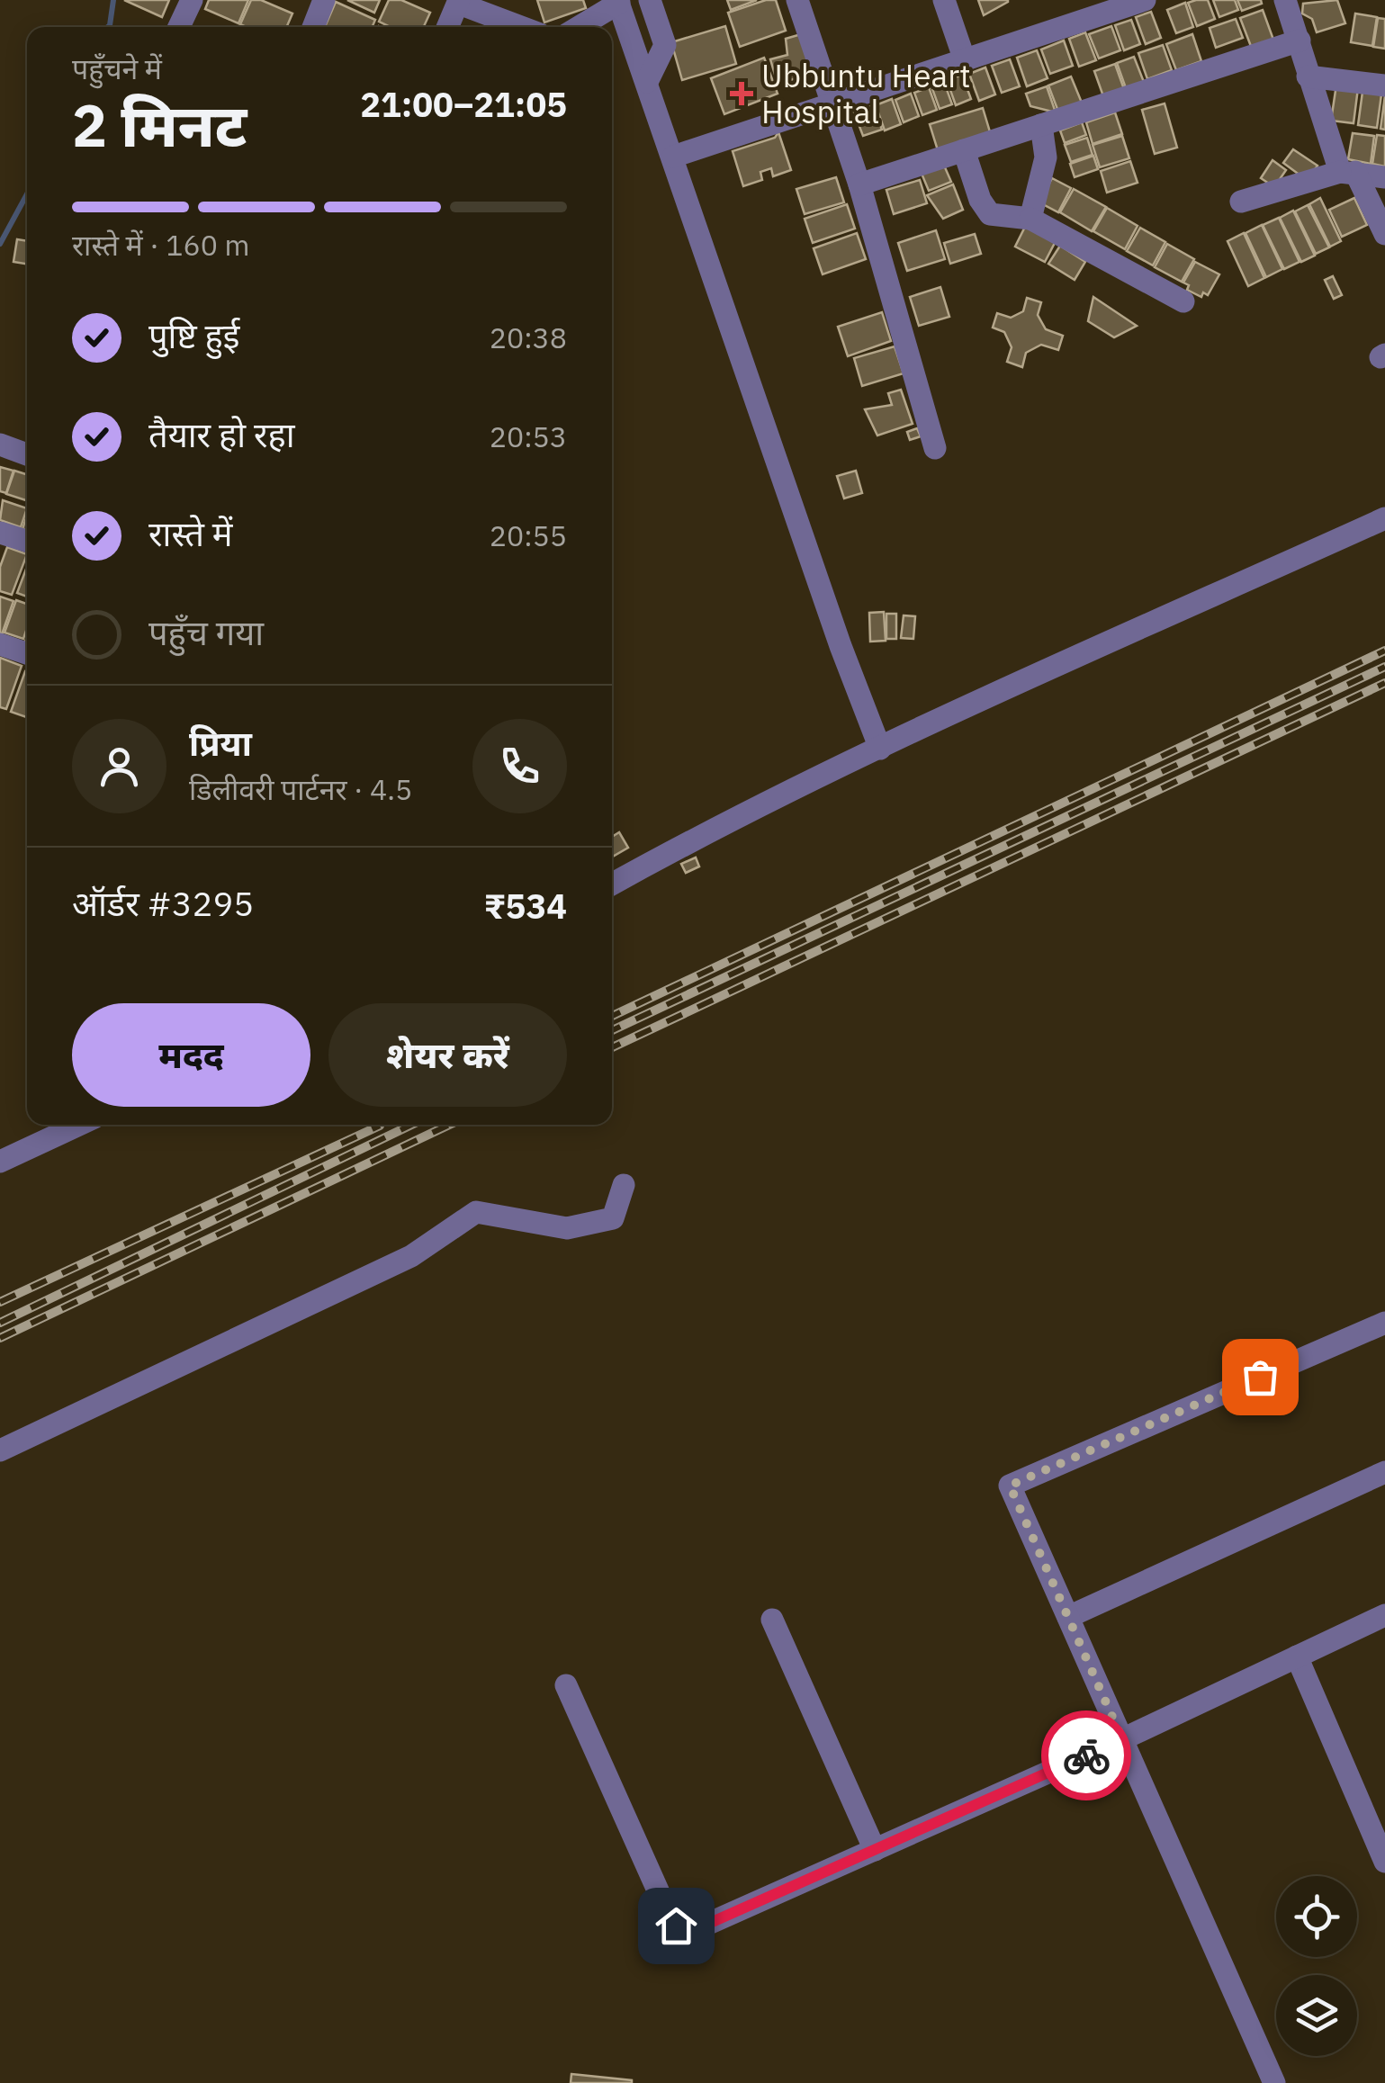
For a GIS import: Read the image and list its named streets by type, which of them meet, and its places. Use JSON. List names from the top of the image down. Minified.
{"places":{"health":["Ubbuntu Heart Hospital"]},"page":{"heading":["2 मिनट","पहुँचने में","21:00–21:05"],"panel":["प्रिया","डिलीवरी पार्टनर · 4.5","ऑर्डर #3295","₹534"],"bar":"रास्ते में · 160 m","list":[["पुष्टि हुई","20:38"],["तैयार हो रहा","20:53"],["रास्ते में","20:55"],"पहुँच गया"],"buttons":["मदद","शेयर करें"]}}
